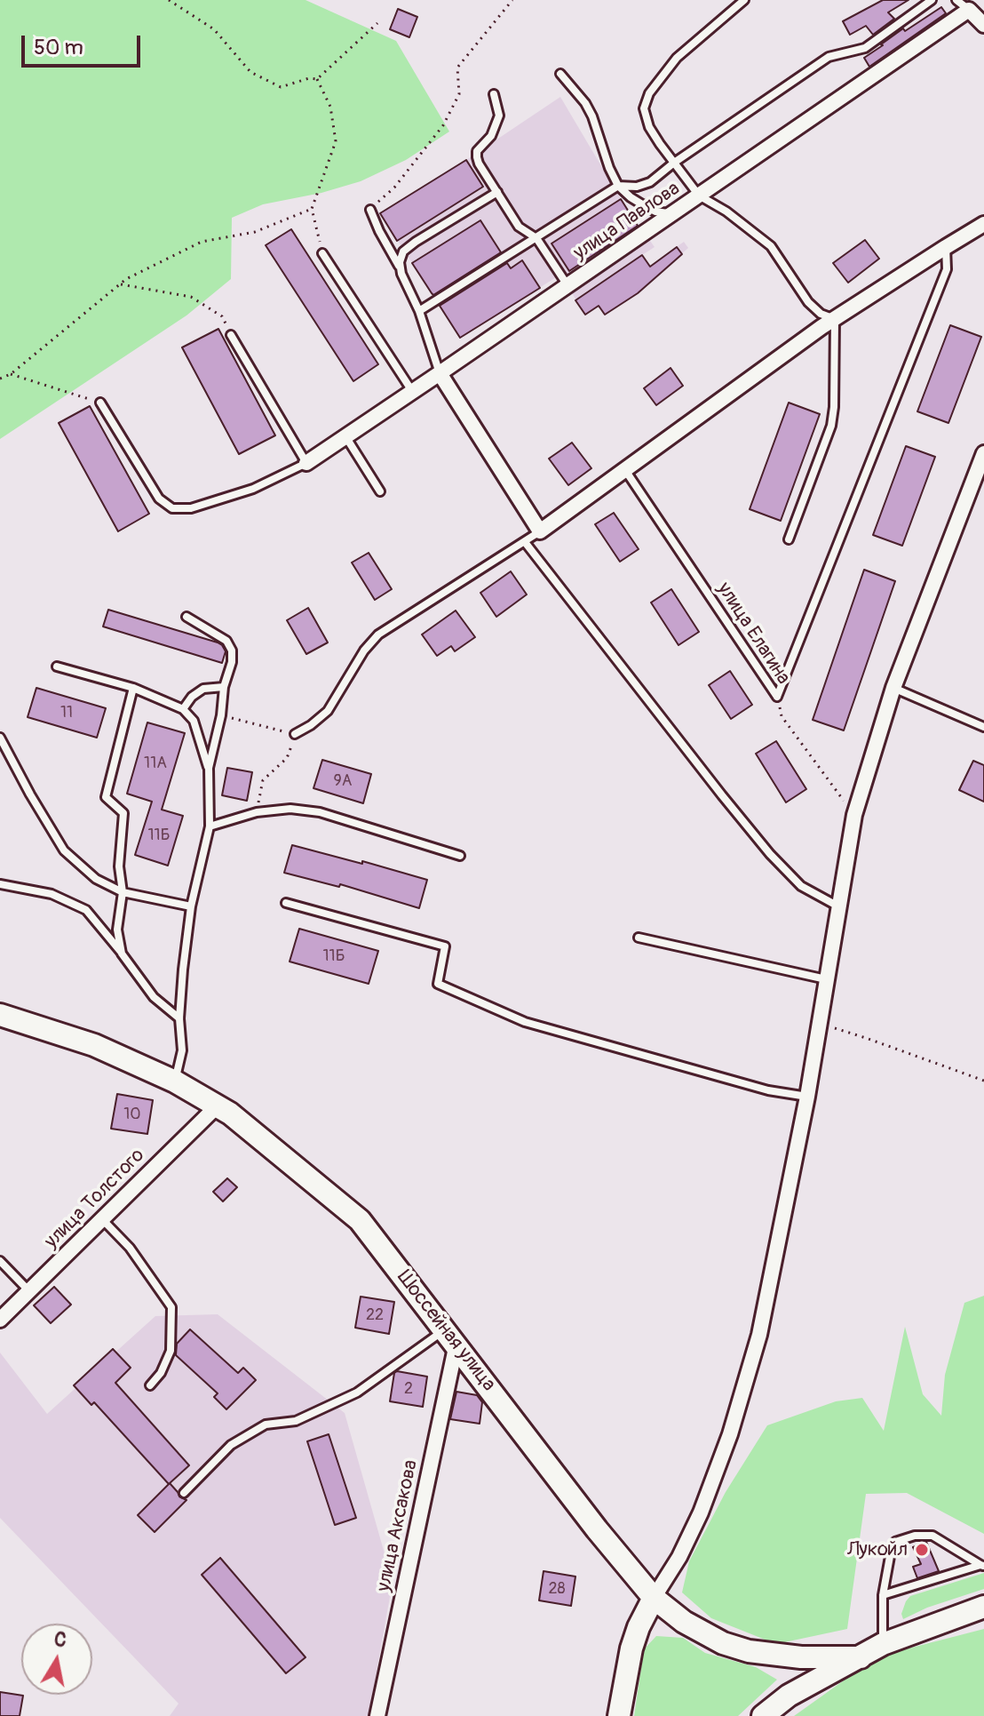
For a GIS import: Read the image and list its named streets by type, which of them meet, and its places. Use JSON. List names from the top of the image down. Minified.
{"streets":{"main road":["Шоссейная улица"],"street":["улица Павлова","улица Толстого","улица Аксакова"],"lane":["улица Елагина"]},"crossings":[["улица Толстого","Шоссейная улица"],["Шоссейная улица","улица Аксакова"]],"places":["Лукойл"],"house_numbers":["11","11А","9А","11Б","11Б","10","22","2","28"],"scale_bar":"50 m","north":"top"}
